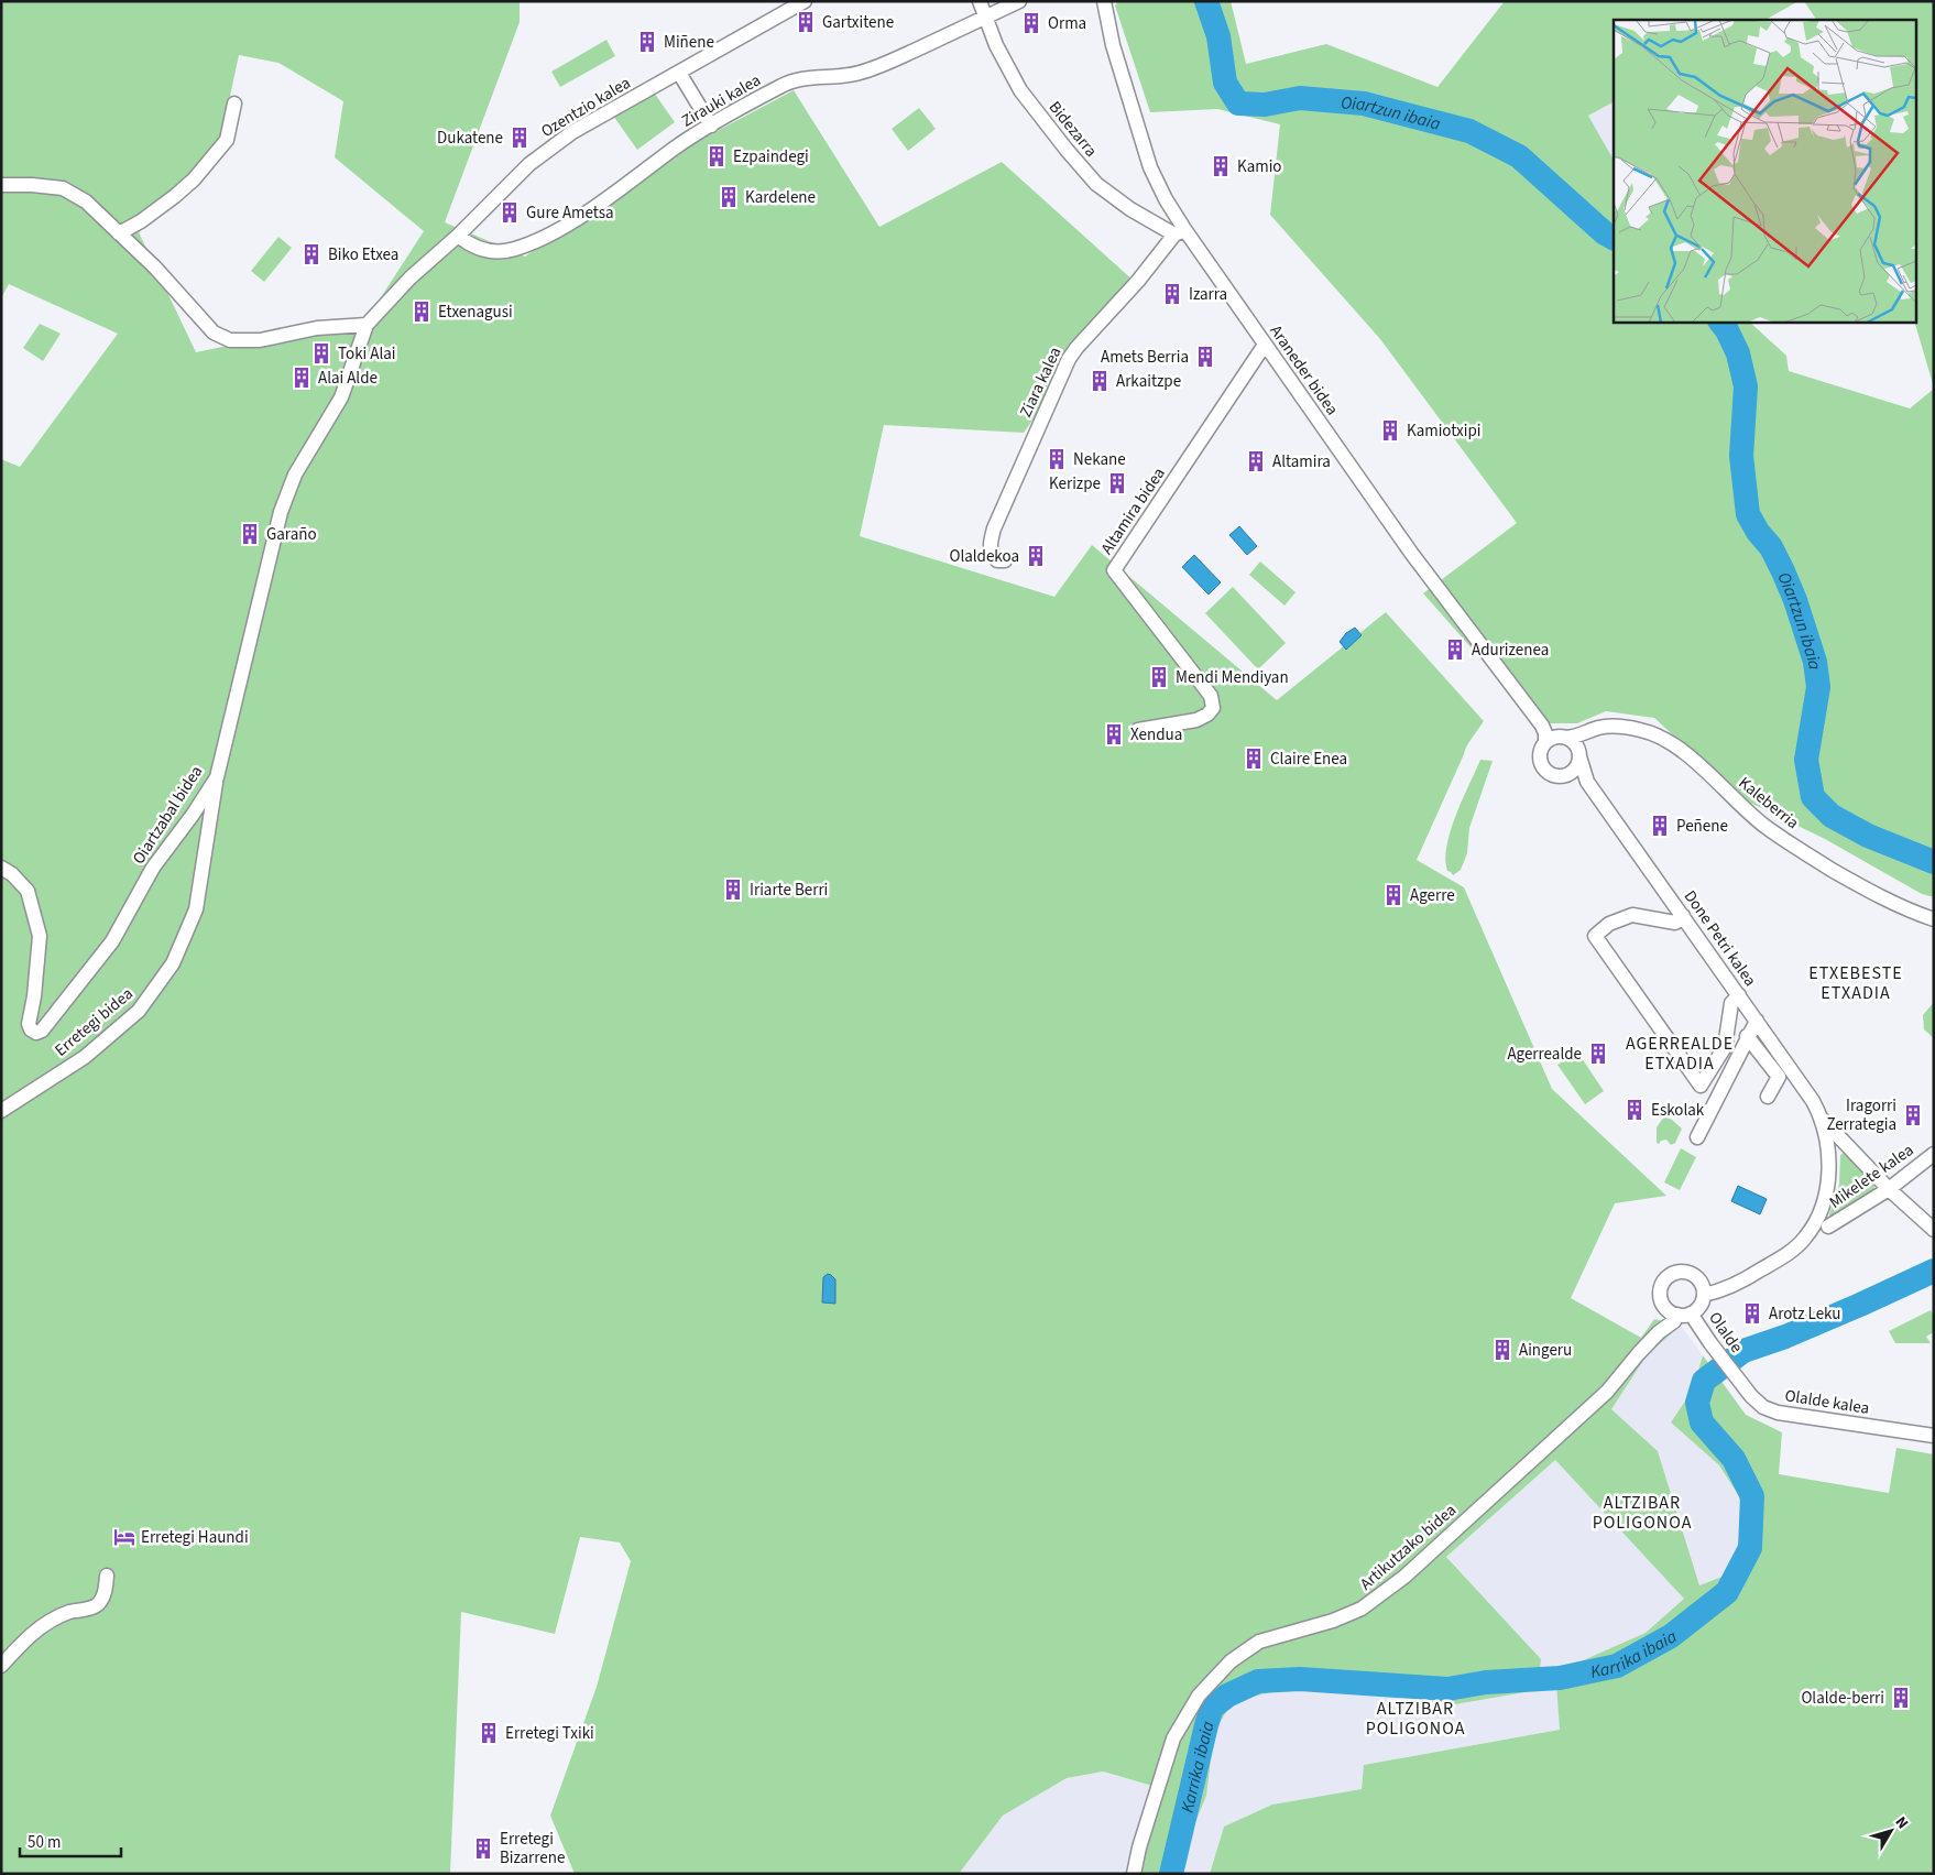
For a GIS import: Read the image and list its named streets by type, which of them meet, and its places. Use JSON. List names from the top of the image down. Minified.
{"streets":{"street":["Zirauki kalea","Ozentzio kalea","Bidezarra","Araneder bidea","Ziara kalea","Altamira bidea","Kaleberria","Oiartzabal bidea","Done Petri kalea","Erretegi bidea","Mikelete kalea","Olalde","Olalde kalea","Artikutzako bidea"]},"crossings":[["Zirauki kalea","Ozentzio kalea"],["Zirauki kalea","Bidezarra"],["Ozentzio kalea","Oiartzabal bidea"],["Bidezarra","Araneder bidea"],["Bidezarra","Ziara kalea"],["Araneder bidea","Ziara kalea"],["Araneder bidea","Altamira bidea"],["Araneder bidea","Kaleberria"],["Araneder bidea","Done Petri kalea"],["Kaleberria","Done Petri kalea"],["Oiartzabal bidea","Erretegi bidea"],["Done Petri kalea","Mikelete kalea"],["Done Petri kalea","Olalde"],["Done Petri kalea","Artikutzako bidea"],["Olalde","Olalde kalea"],["Olalde","Artikutzako bidea"]],"districts":["ETXEBESTE ETXADIA","AGERREALDE ETXADIA","ALTZIBAR POLIGONOA","ALTZIBAR POLIGONOA"],"water":["Oiartzun ibaia","Karrika ibaia"],"places":{"building":["Gartxitene","Orma","Miñene","Dukatene","Ezpaindegi","Kamio","Kardelene","Gure Ametsa","Biko Etxea","Izarra","Etxenagusi","Toki Alai","Amets Berria","Alai Alde","Arkaitzpe","Kamiotxipi","Nekane","Altamira","Kerizpe","Garaño","Olaldekoa","Adurizenea","Mendi Mendiyan","Xendua","Claire Enea","Peñene","Iriarte Berri","Agerre","Agerrealde","Eskolak","Iragorri Zerrategia","Arotz Leku","Aingeru","Olalde-berri","Erretegi Txiki","Erretegi Bizarrene"],"hotel":["Erretegi Haundi"]},"scale_bar":"50 m","north":"top right"}
